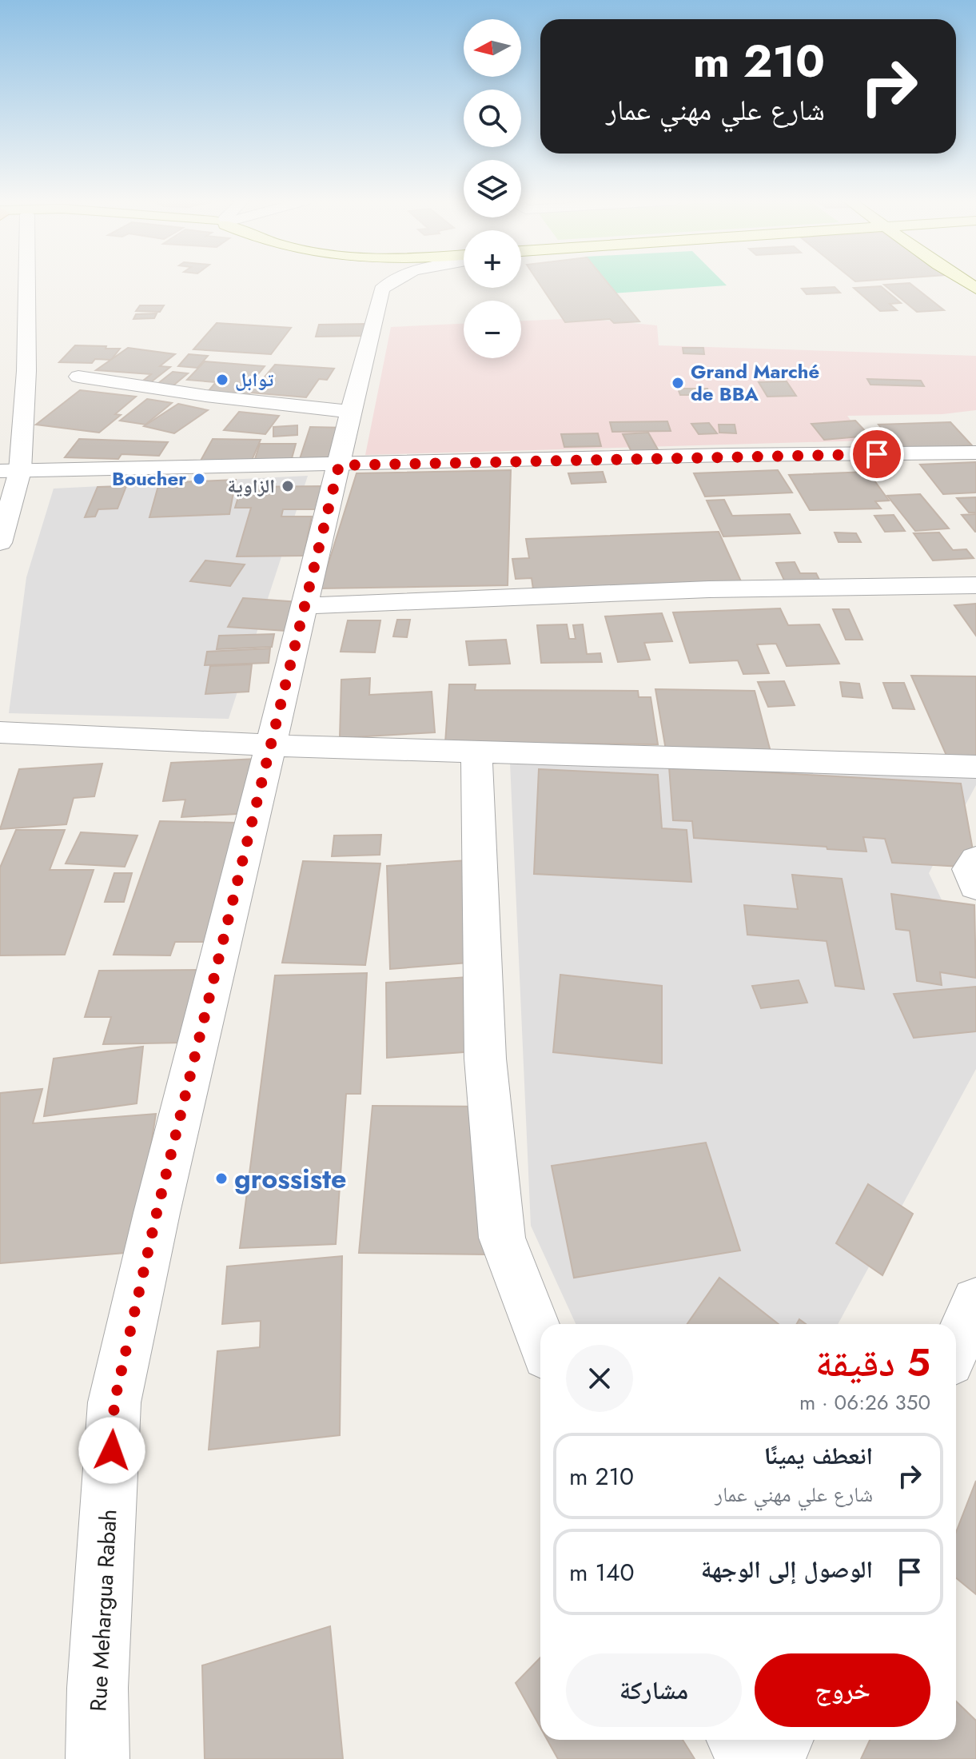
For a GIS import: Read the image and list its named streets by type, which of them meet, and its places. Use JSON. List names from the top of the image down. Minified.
{"streets":{"street":["Rue Mehargua Rabah"]},"places":["توابل","Grand Marché de BBA","Boucher","الزاوية","grossiste"],"north":"left","page":{"map_buttons":["+","−"],"turn":["210 m","شارع علي مهني عمار"],"heading":["5 دقيقة","350 m · 06:26"],"list":[{"name":"انعطف يمينًا","note":"شارع علي مهني عمار","value":"210 m"},{"name":"الوصول إلى الوجهة","value":"140 m"}],"buttons":["خروج","مشاركة"]}}
